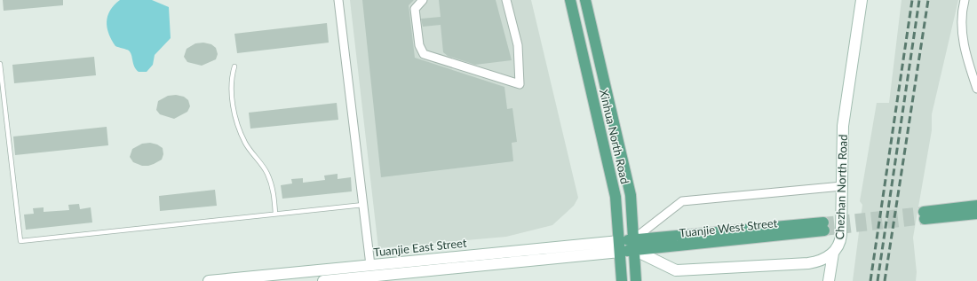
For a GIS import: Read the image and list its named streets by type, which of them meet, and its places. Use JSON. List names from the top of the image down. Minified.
{"streets":{"main road":["Xinhua North Road","Chezhan North Road","Tuanjie West Street","Tuanjie East Street"]},"crossings":[["Xinhua North Road","Chezhan North Road"],["Xinhua North Road","Tuanjie West Street"],["Xinhua North Road","Tuanjie East Street"],["Chezhan North Road","Tuanjie West Street"],["Chezhan North Road","Tuanjie East Street"],["Tuanjie West Street","Tuanjie East Street"]]}
